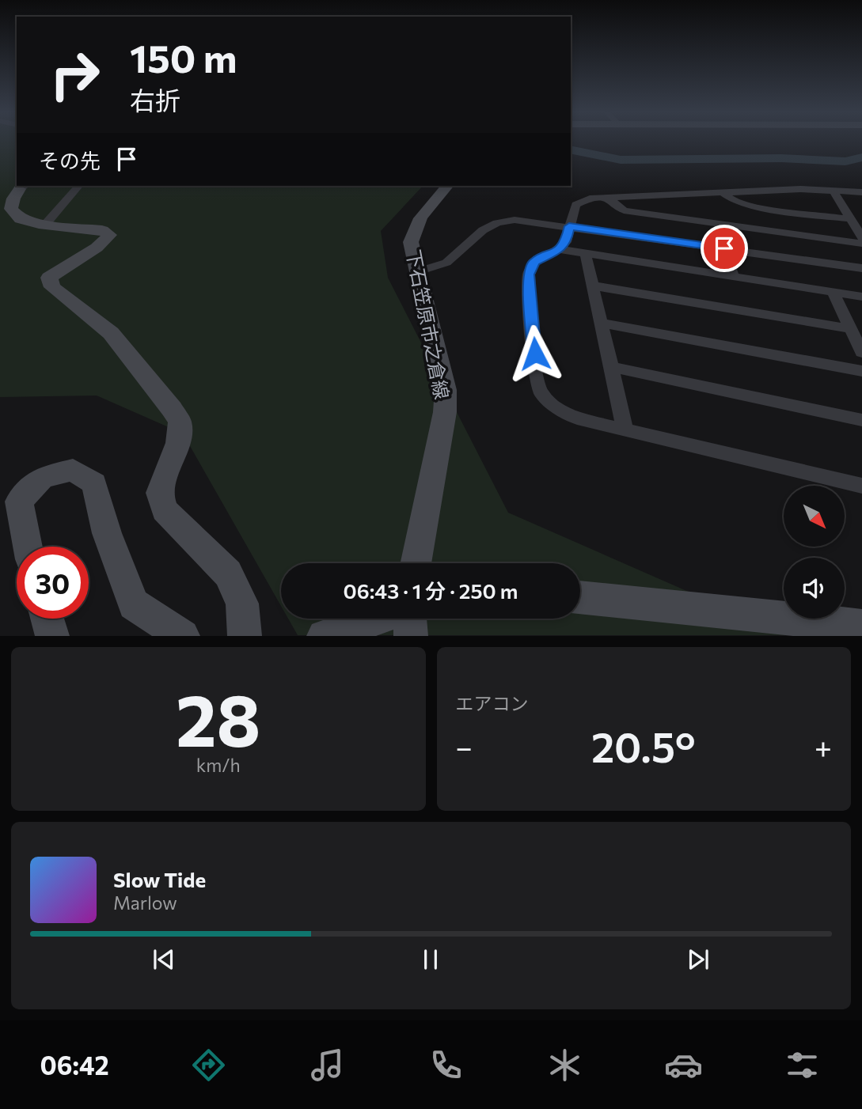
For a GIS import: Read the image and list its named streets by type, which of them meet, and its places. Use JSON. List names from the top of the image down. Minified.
{"streets":{"street":["下石笠原市之倉線"]},"north":"bottom right","page":{"turn":["150 m","右折"],"then":"その先","limit":"30","trip":"06:43 · 1 分 · 250 m","tile":[["28","km/h"],"エアコン"],"heat":["−","20.5°","+"],"song":["Slow Tide","Marlow"],"tabs":"06:42"}}
